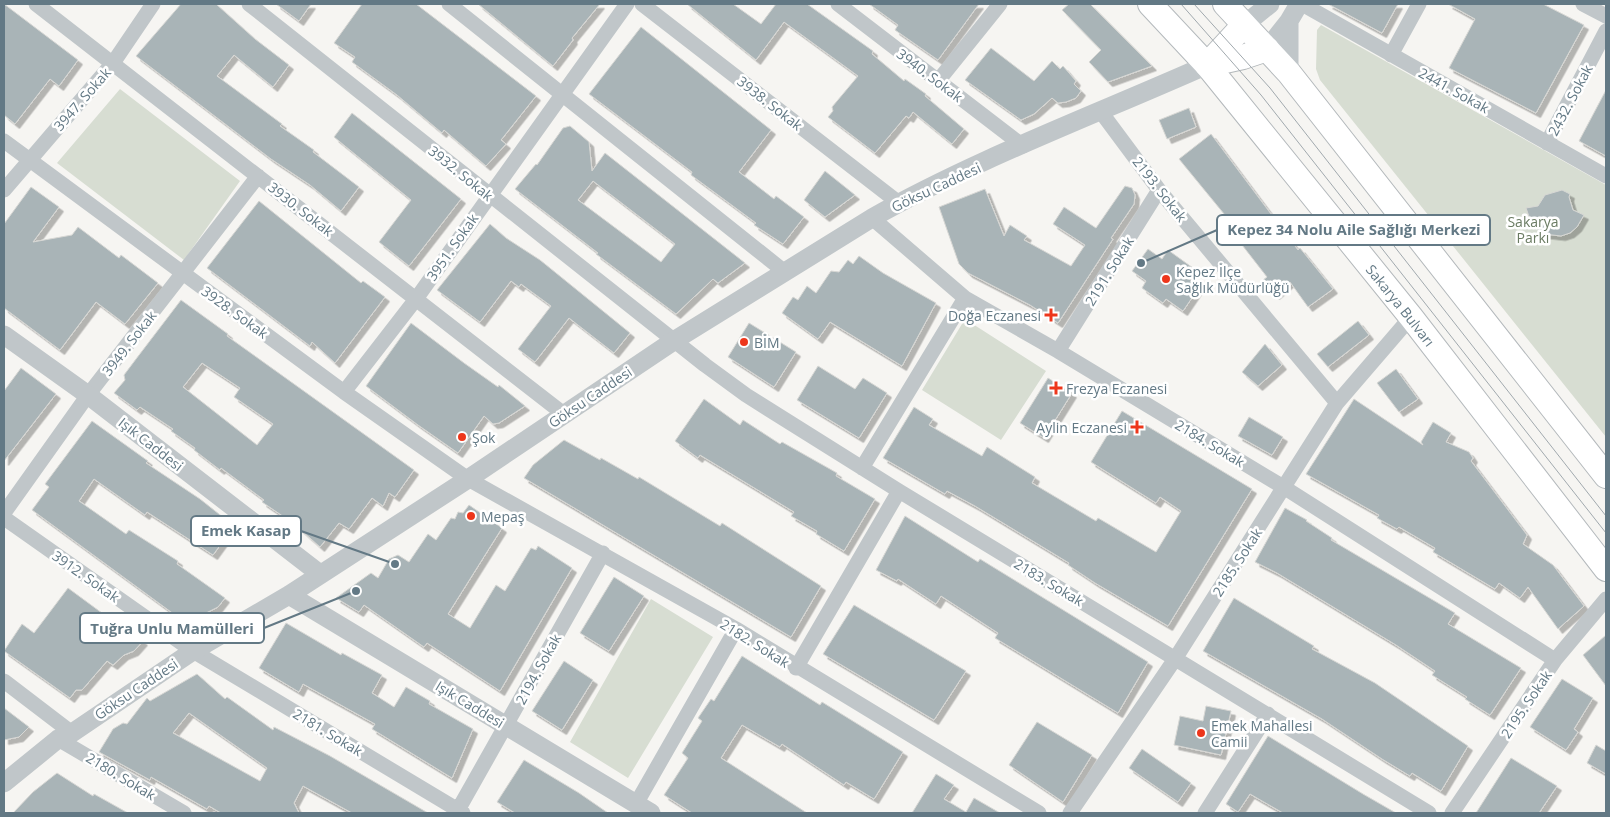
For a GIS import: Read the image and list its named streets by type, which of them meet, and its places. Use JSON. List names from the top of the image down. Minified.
{"streets":{"main road":["Sakarya Bulvarı"],"street":["3940. Sokak","2441. Sokak","3947. Sokak","2432. Sokak","3938. Sokak","3932. Sokak","Göksu Caddesi","2193. Sokak","3930. Sokak","3951. Sokak","2191. Sokak","3928. Sokak","3949. Sokak","2184. Sokak","Işık Caddesi","2185. Sokak","3912. Sokak","2183. Sokak","2182. Sokak","2194. Sokak","2195. Sokak","2181. Sokak","2180. Sokak"]},"crossings":[["3940. Sokak","Göksu Caddesi"],["2441. Sokak","2432. Sokak"],["3947. Sokak","3930. Sokak"],["3947. Sokak","3928. Sokak"],["3938. Sokak","Göksu Caddesi"],["3932. Sokak","Göksu Caddesi"],["3932. Sokak","3951. Sokak"],["3932. Sokak","2183. Sokak"],["Göksu Caddesi","2193. Sokak"],["Göksu Caddesi","3930. Sokak"],["Göksu Caddesi","Sakarya Bulvarı"],["Göksu Caddesi","3928. Sokak"],["Göksu Caddesi","2184. Sokak"],["Göksu Caddesi","Işık Caddesi"],["Göksu Caddesi","3912. Sokak"],["Göksu Caddesi","2183. Sokak"],["Göksu Caddesi","2182. Sokak"],["Göksu Caddesi","2181. Sokak"],["Göksu Caddesi","2180. Sokak"],["2193. Sokak","2191. Sokak"],["2193. Sokak","2185. Sokak"],["3930. Sokak","3951. Sokak"],["3930. Sokak","3949. Sokak"],["3951. Sokak","3928. Sokak"],["2191. Sokak","2184. Sokak"],["Sakarya Bulvarı","2185. Sokak"],["3928. Sokak","3949. Sokak"],["3928. Sokak","2182. Sokak"],["3949. Sokak","Işık Caddesi"],["2184. Sokak","2185. Sokak"],["2184. Sokak","2195. Sokak"],["Işık Caddesi","2194. Sokak"],["2185. Sokak","2183. Sokak"],["3912. Sokak","2181. Sokak"],["2182. Sokak","2194. Sokak"],["2194. Sokak","2181. Sokak"]],"parks":["Sakarya Parkı"],"places":{"other":["Kepez 34 Nolu Aile Sağlığı Merkezi","Kepez İlçe Sağlık Müdürlüğü","BİM","Şok","Mepaş","Emek Kasap","Tuğra Unlu Mamülleri","Emek Mahallesi Camii"],"health":["Doğa Eczanesi","Frezya Eczanesi","Aylin Eczanesi"]}}
